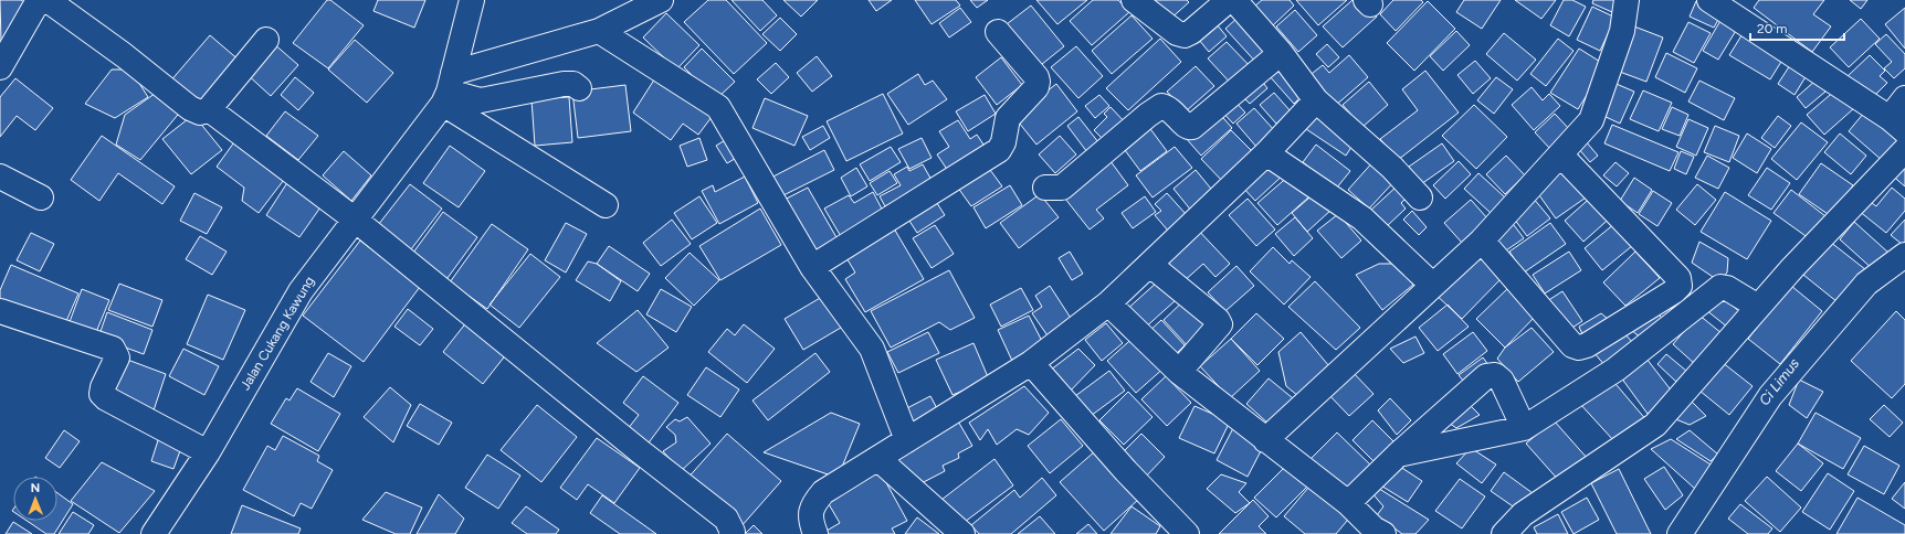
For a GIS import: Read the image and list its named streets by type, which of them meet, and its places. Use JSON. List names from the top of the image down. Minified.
{"streets":{"street":["Jalan Cukang Kawung"]},"water":["Ci Limus"],"scale_bar":"20 m","north":"top"}
